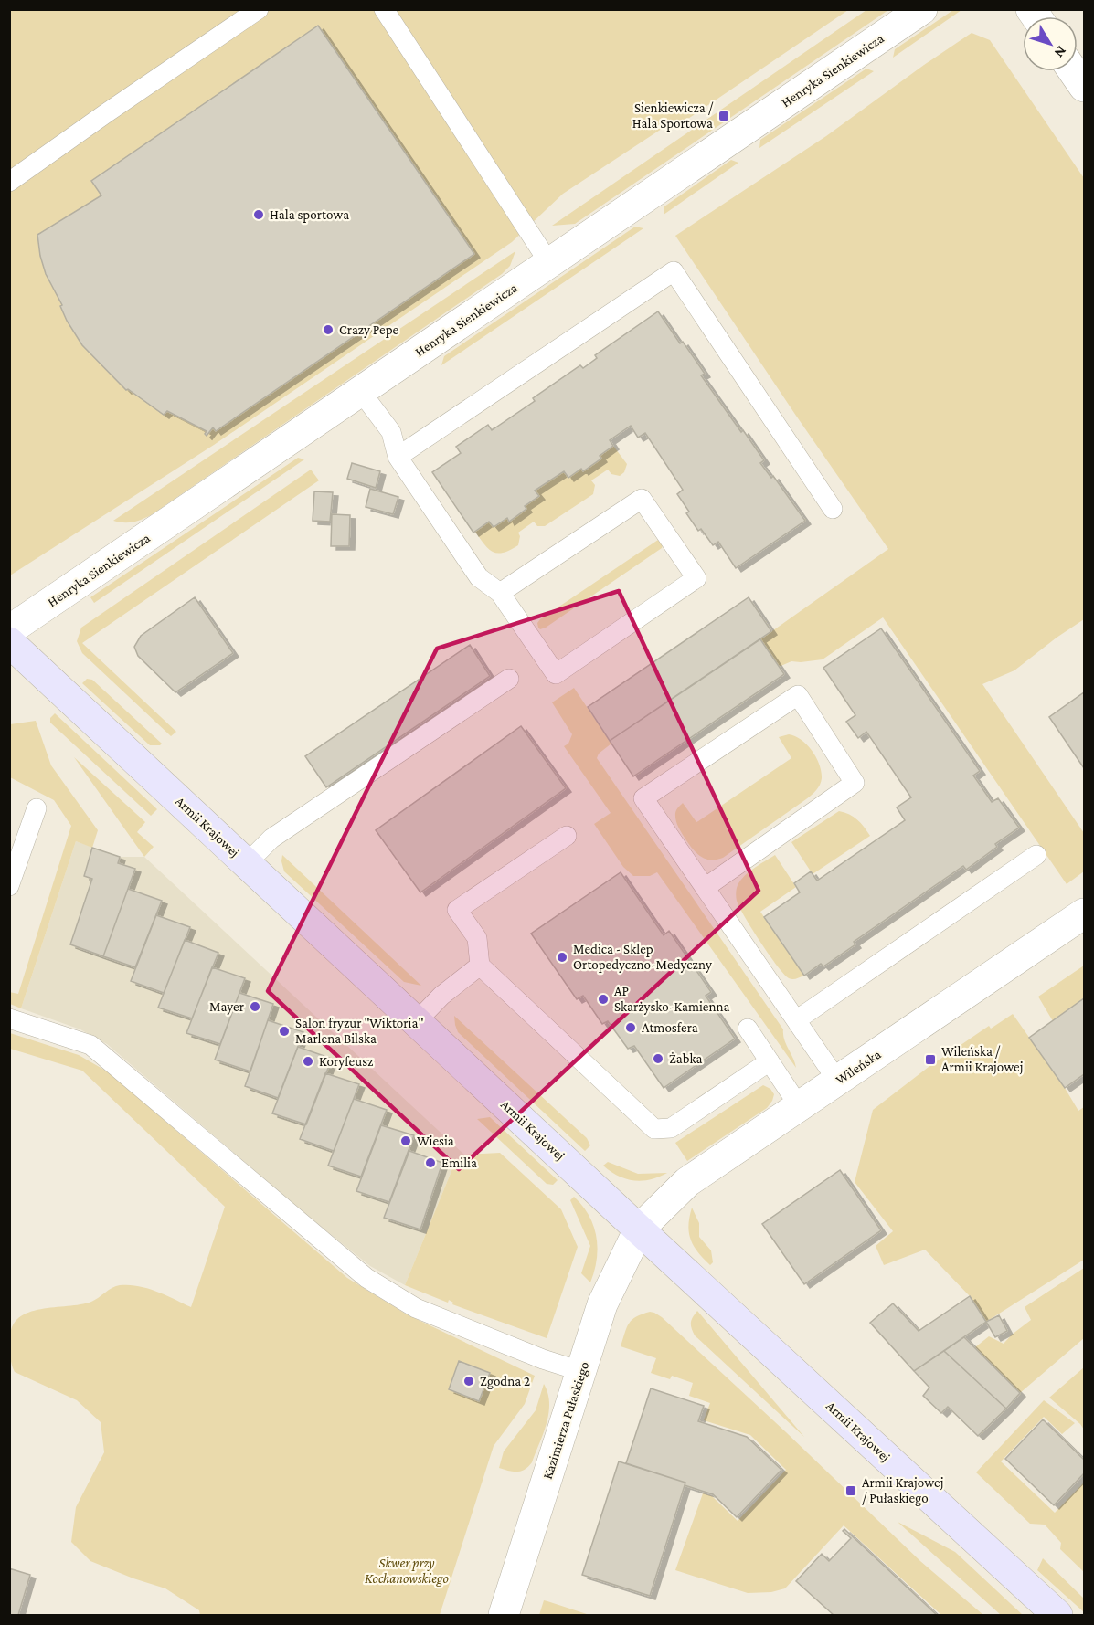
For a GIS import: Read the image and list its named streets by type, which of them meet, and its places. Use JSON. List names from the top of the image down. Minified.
{"streets":{"street":["Henryka Sienkiewicza","Armii Krajowej","Wileńska","Kazimierza Pułaskiego"]},"crossings":[["Armii Krajowej","Wileńska"],["Armii Krajowej","Kazimierza Pułaskiego"],["Wileńska","Kazimierza Pułaskiego"]],"parks":["Skwer przy Kochanowskiego"],"places":{"transit":["Sienkiewicza / Hala Sportowa","Wileńska / Armii Krajowej","Armii Krajowej / Pułaskiego"],"other":["Hala sportowa","Crazy Pepe","Medica - Sklep Ortopedyczno-Medyczny","AP Skarżysko-Kamienna","Mayer","Atmosfera","Salon fryzur \"Wiktoria\" Marlena Bilska","Żabka","Koryfeusz","Wiesia","Emilia","Zgodna 2"]},"north":"bottom right"}
